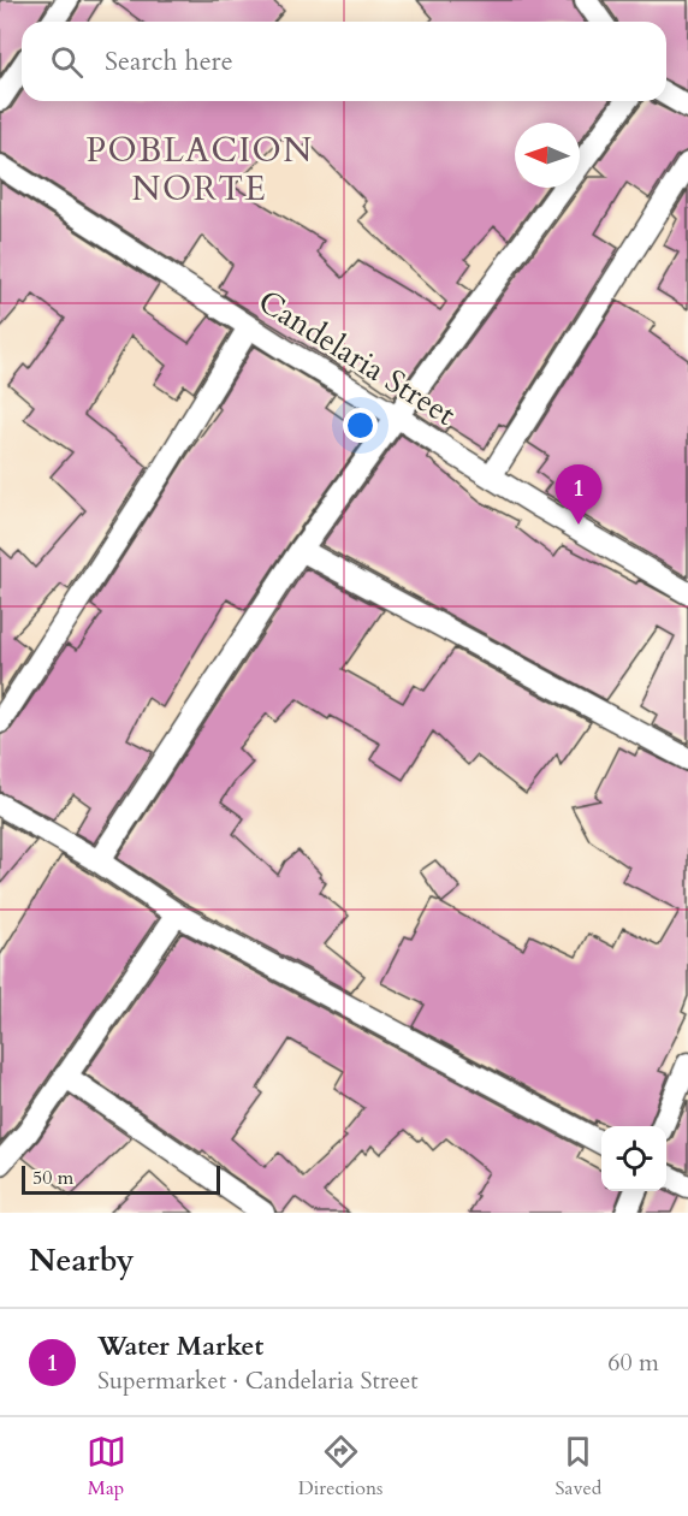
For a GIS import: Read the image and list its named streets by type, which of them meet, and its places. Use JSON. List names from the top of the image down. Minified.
{"streets":{"street":["Candelaria Street"]},"districts":["POBLACION NORTE"],"scale_bar":"50 m","north":"left","page":{"search":"Search here","pins":"1","scale":"50 m","heading":"Nearby","list":[{"mark":"1","name":"Water Market","note":"Supermarket · Candelaria Street","value":"60 m"}],"nav":["Map","Directions","Saved"]}}
